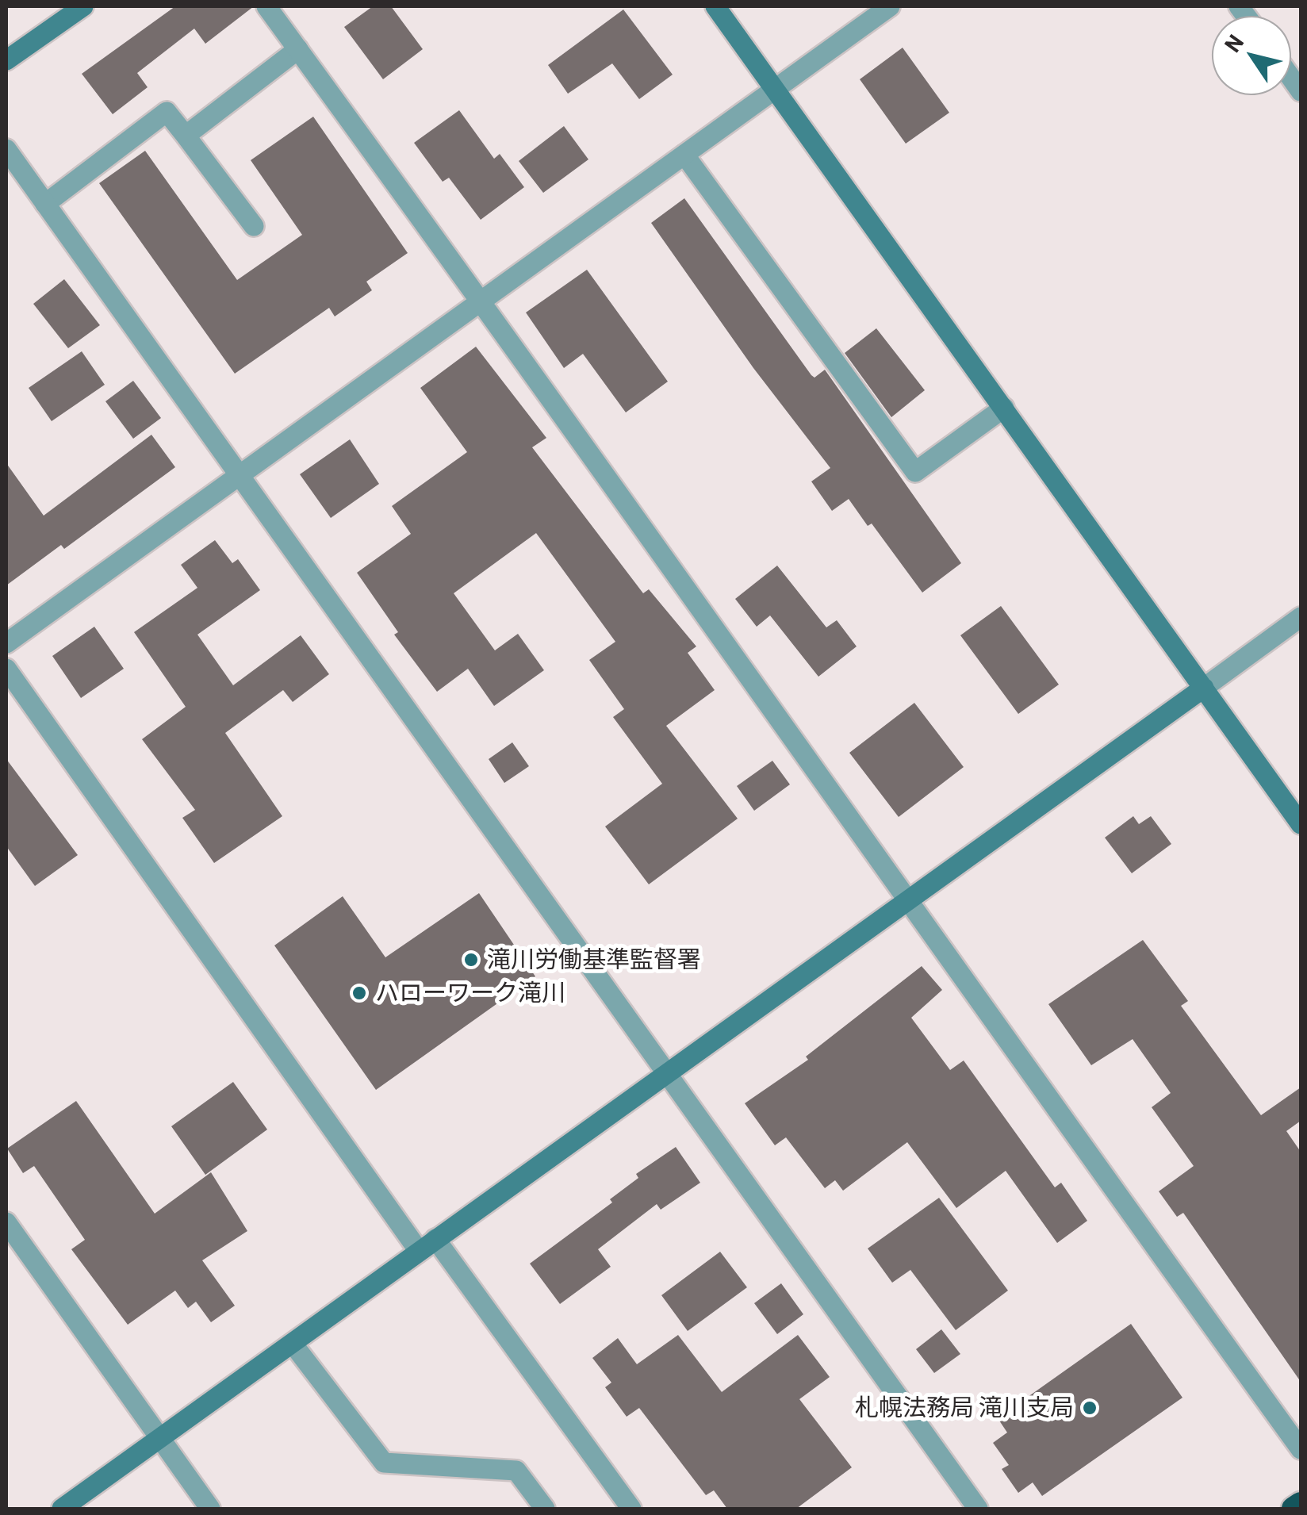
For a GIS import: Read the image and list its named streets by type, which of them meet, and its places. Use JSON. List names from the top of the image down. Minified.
{"places":["滝川労働基準監督署","ハローワーク滝川","札幌法務局 滝川支局"],"north":"top left"}
